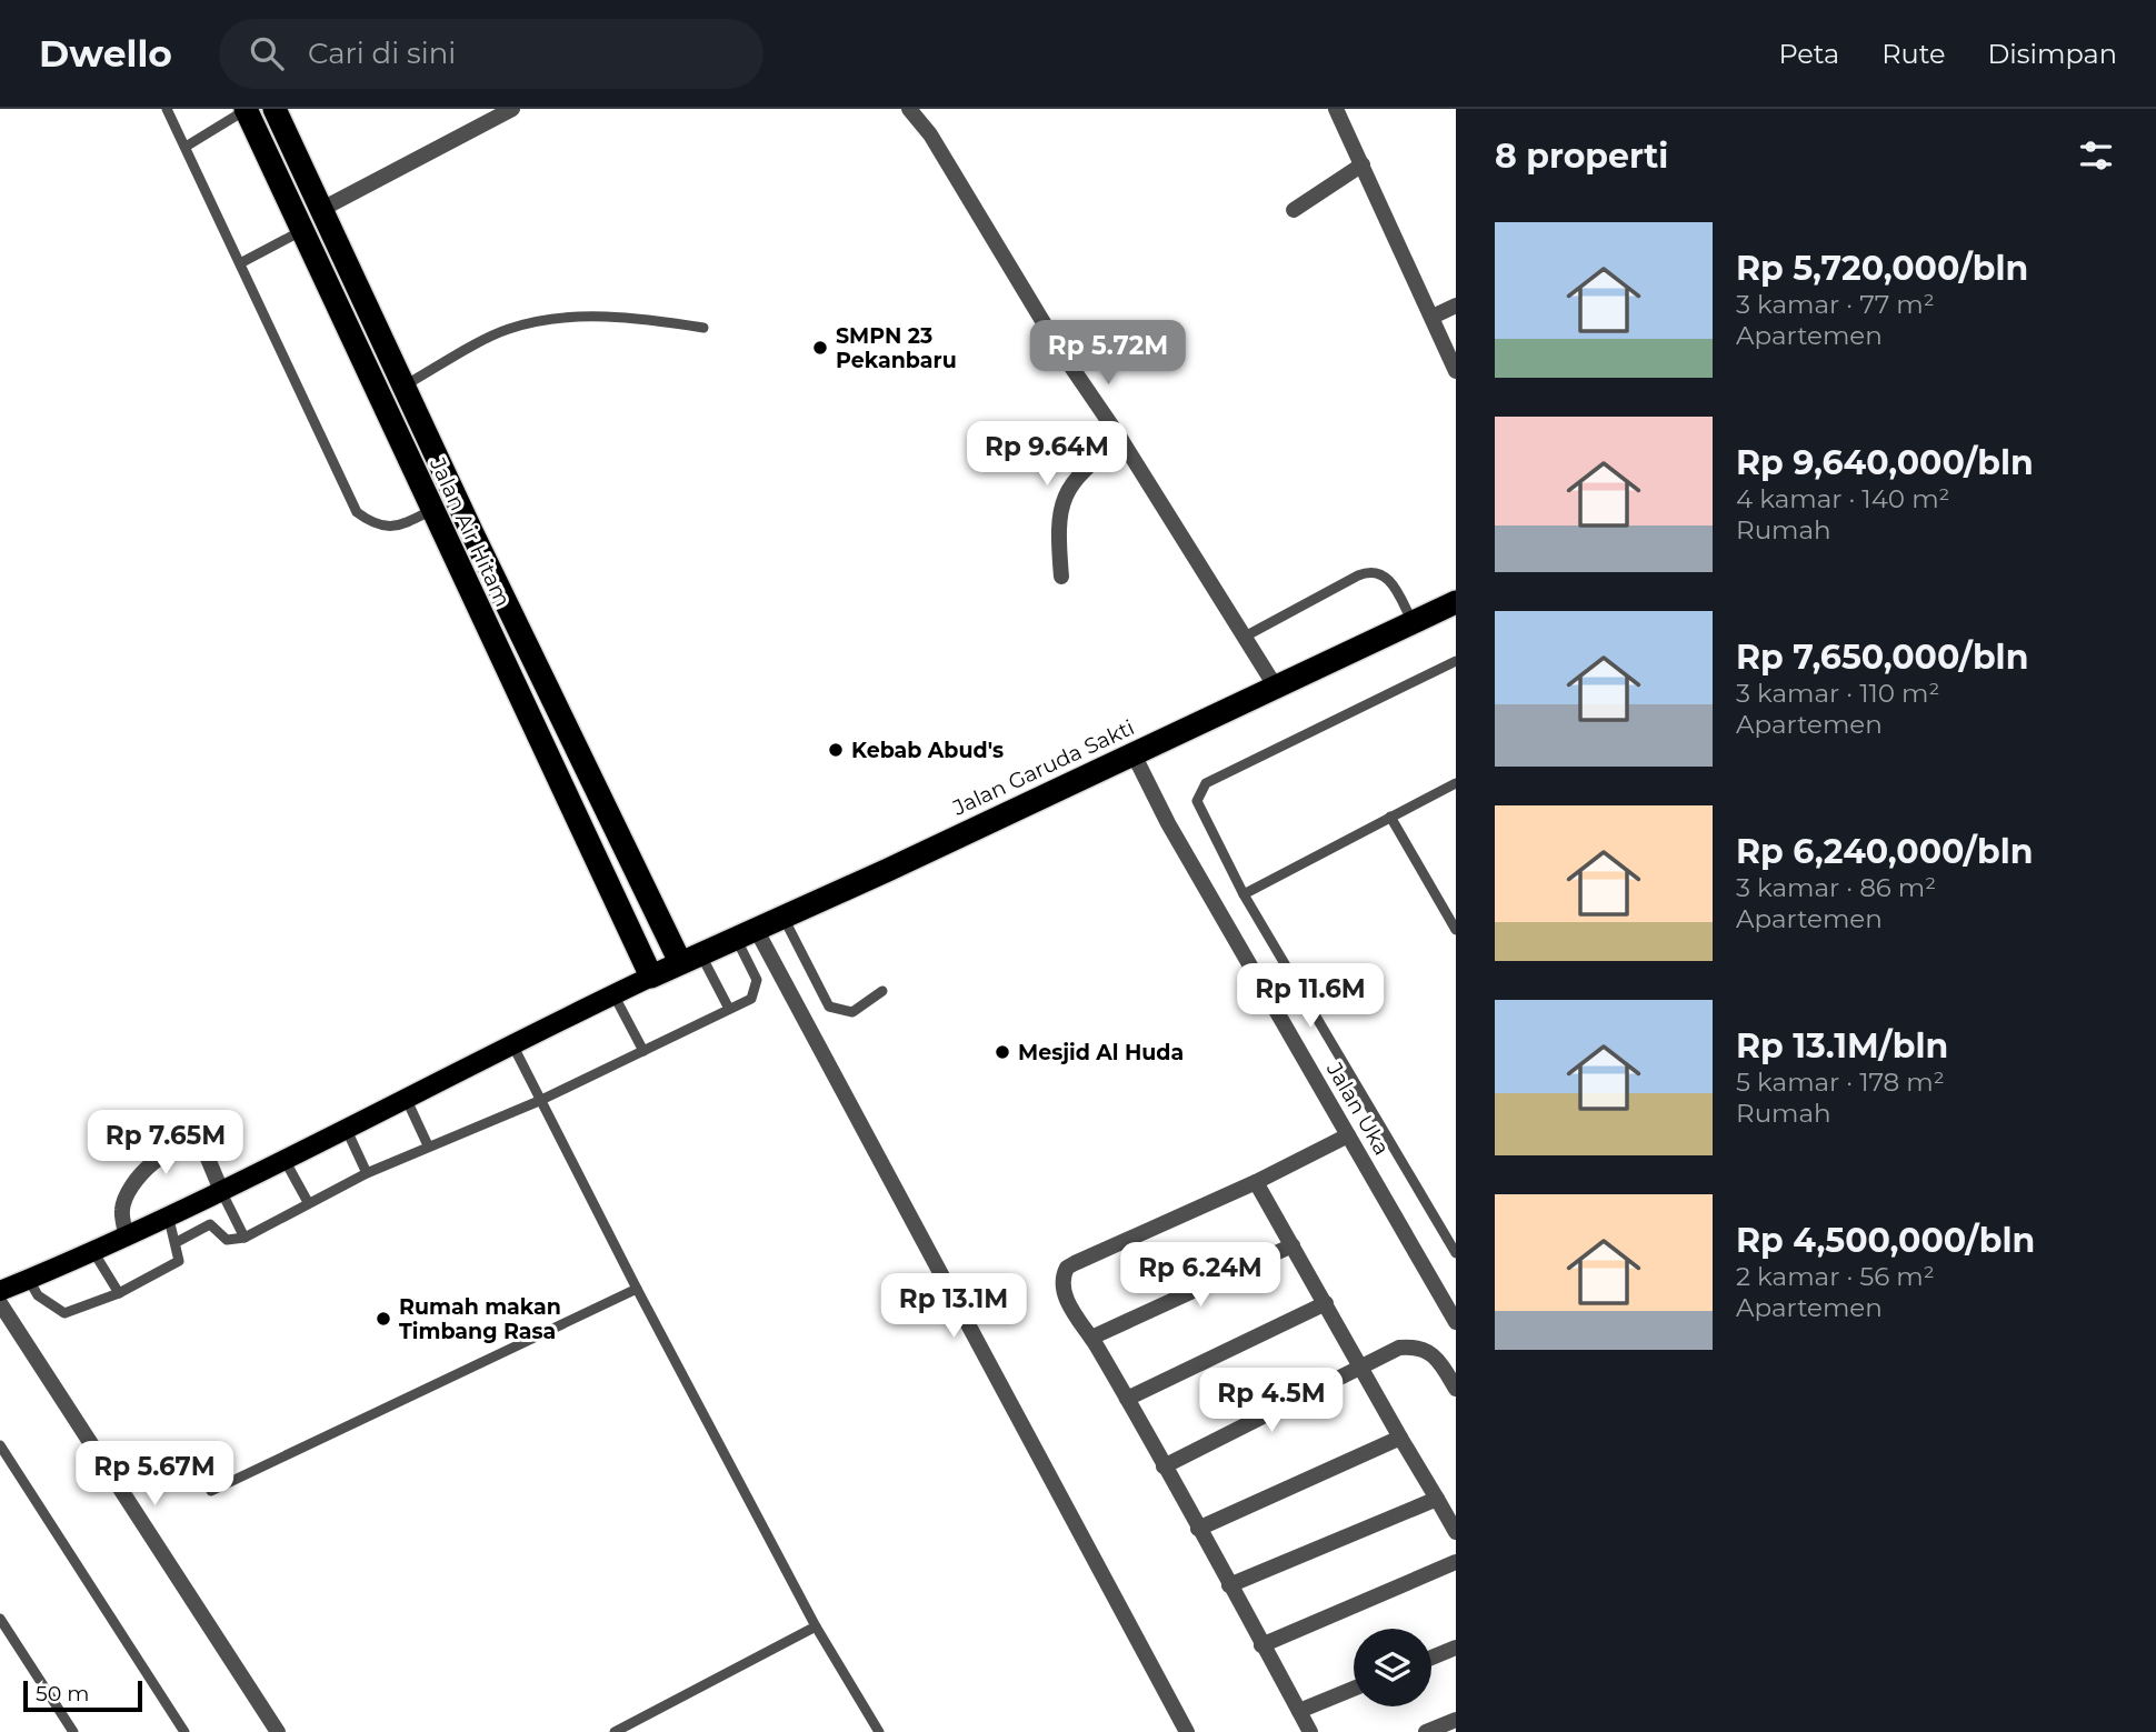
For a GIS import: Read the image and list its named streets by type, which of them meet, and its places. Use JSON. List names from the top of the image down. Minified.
{"streets":{"highway":["Jalan Air Hitam","Jalan Garuda Sakti"],"street":["Jalan Uka"]},"crossings":[["Jalan Air Hitam","Jalan Garuda Sakti"],["Jalan Garuda Sakti","Jalan Uka"]],"places":["SMPN 23 Pekanbaru","Kebab Abud's","Mesjid Al Huda","Rumah makan Timbang Rasa"],"scale_bar":"50 m","page":{"header":"Dwello","search":"Cari di sini","nav":["Peta","Rute","Disimpan"],"heading":"8 properti","list":[{"name":"Rp 5,720,000/bln","note":"3 kamar · 77 m² · Apartemen"},{"name":"Rp 9,640,000/bln","note":"4 kamar · 140 m² · Rumah"},{"name":"Rp 7,650,000/bln","note":"3 kamar · 110 m² · Apartemen"},{"name":"Rp 6,240,000/bln","note":"3 kamar · 86 m² · Apartemen"},{"name":"Rp 13.1M/bln","note":"5 kamar · 178 m² · Rumah"},{"name":"Rp 4,500,000/bln","note":"2 kamar · 56 m² · Apartemen"}],"price":["Rp 5.72M","Rp 9.64M","Rp 11.6M","Rp 7.65M","Rp 6.24M","Rp 13.1M","Rp 4.5M","Rp 5.67M"],"scale":"50 m"}}
